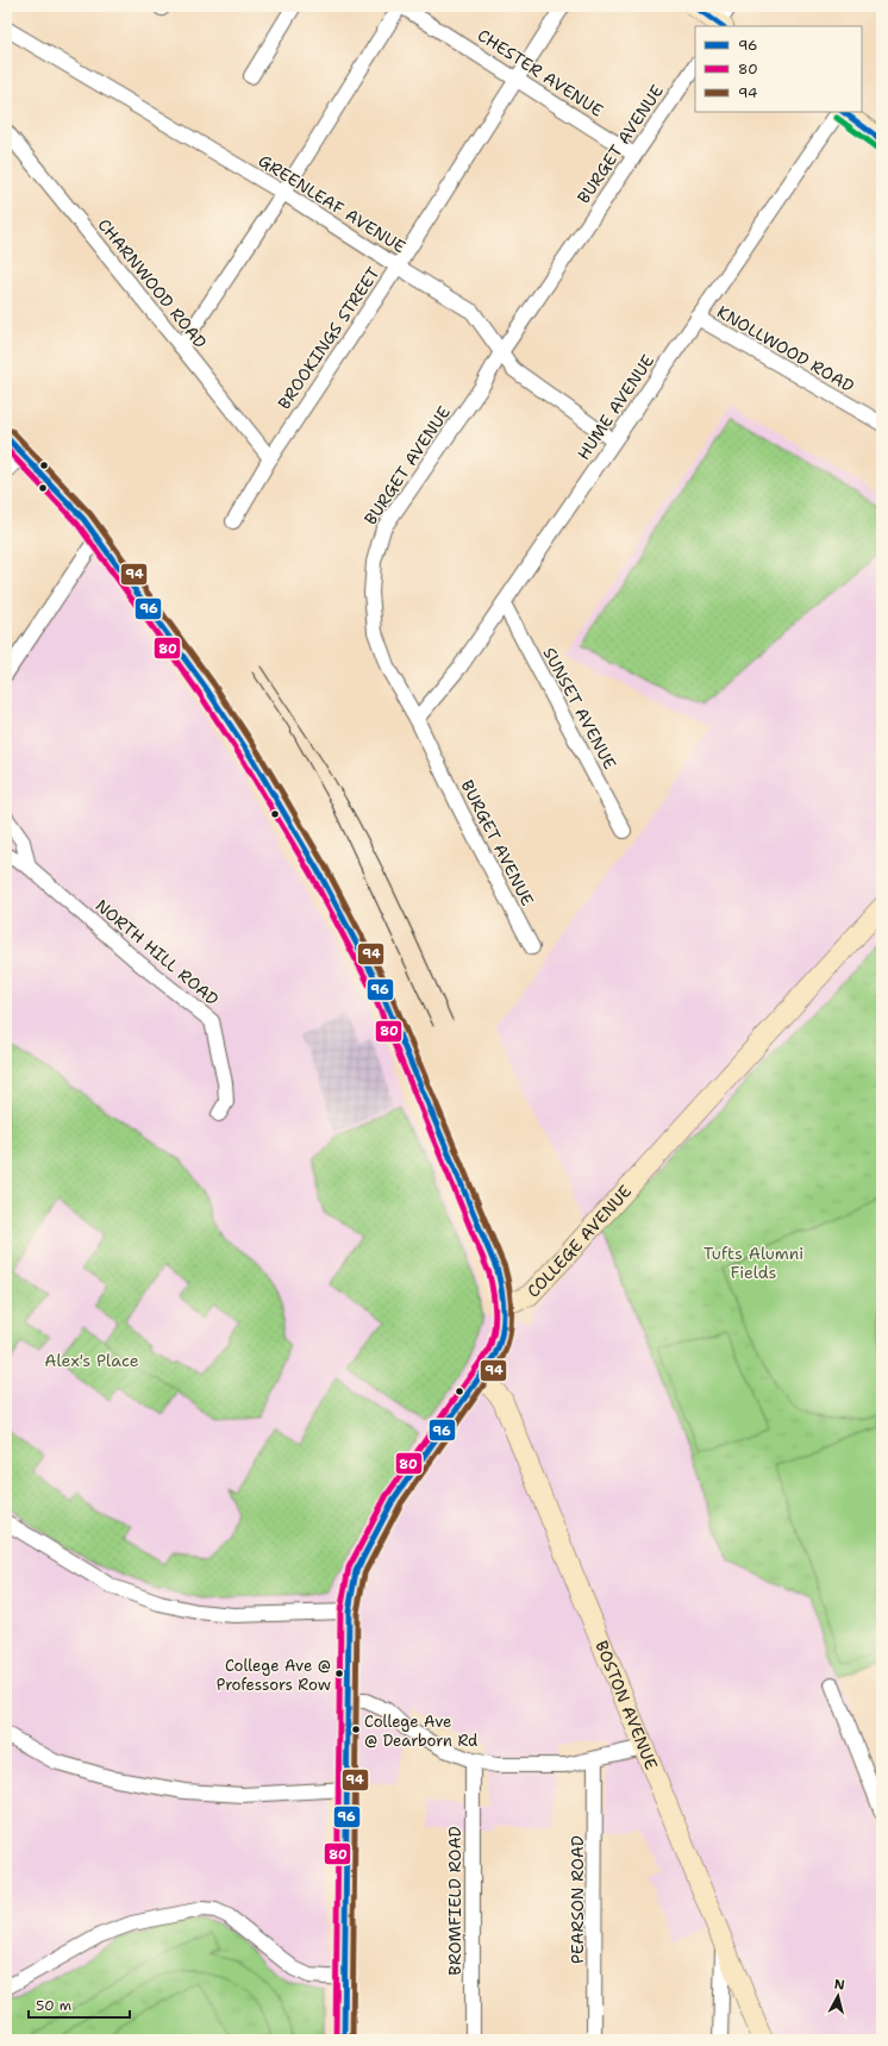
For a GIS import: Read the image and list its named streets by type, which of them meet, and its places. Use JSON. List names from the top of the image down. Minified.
{"streets":{"main road":["COLLEGE AVENUE","BOSTON AVENUE"],"street":["CHESTER AVENUE","BURGET AVENUE","GREENLEAF AVENUE","CHARNWOOD ROAD","BROOKINGS STREET","KNOLLWOOD ROAD","HUME AVENUE","SUNSET AVENUE","NORTH HILL ROAD","PEARSON ROAD","BROMFIELD ROAD"]},"crossings":[["CHESTER AVENUE","BURGET AVENUE"],["CHESTER AVENUE","BROOKINGS STREET"],["BURGET AVENUE","GREENLEAF AVENUE"],["BURGET AVENUE","HUME AVENUE"],["GREENLEAF AVENUE","BROOKINGS STREET"],["GREENLEAF AVENUE","HUME AVENUE"],["CHARNWOOD ROAD","BROOKINGS STREET"],["KNOLLWOOD ROAD","HUME AVENUE"],["HUME AVENUE","SUNSET AVENUE"]],"parks":["Tufts Alumni Fields","Alex's Place"],"places":["College Ave @ Professors Row","College Ave @ Dearborn Rd"],"lines":["transit line 96","transit line 94","transit line 80"],"legend":["96","80","94"],"scale_bar":"50 m","north":"top"}
